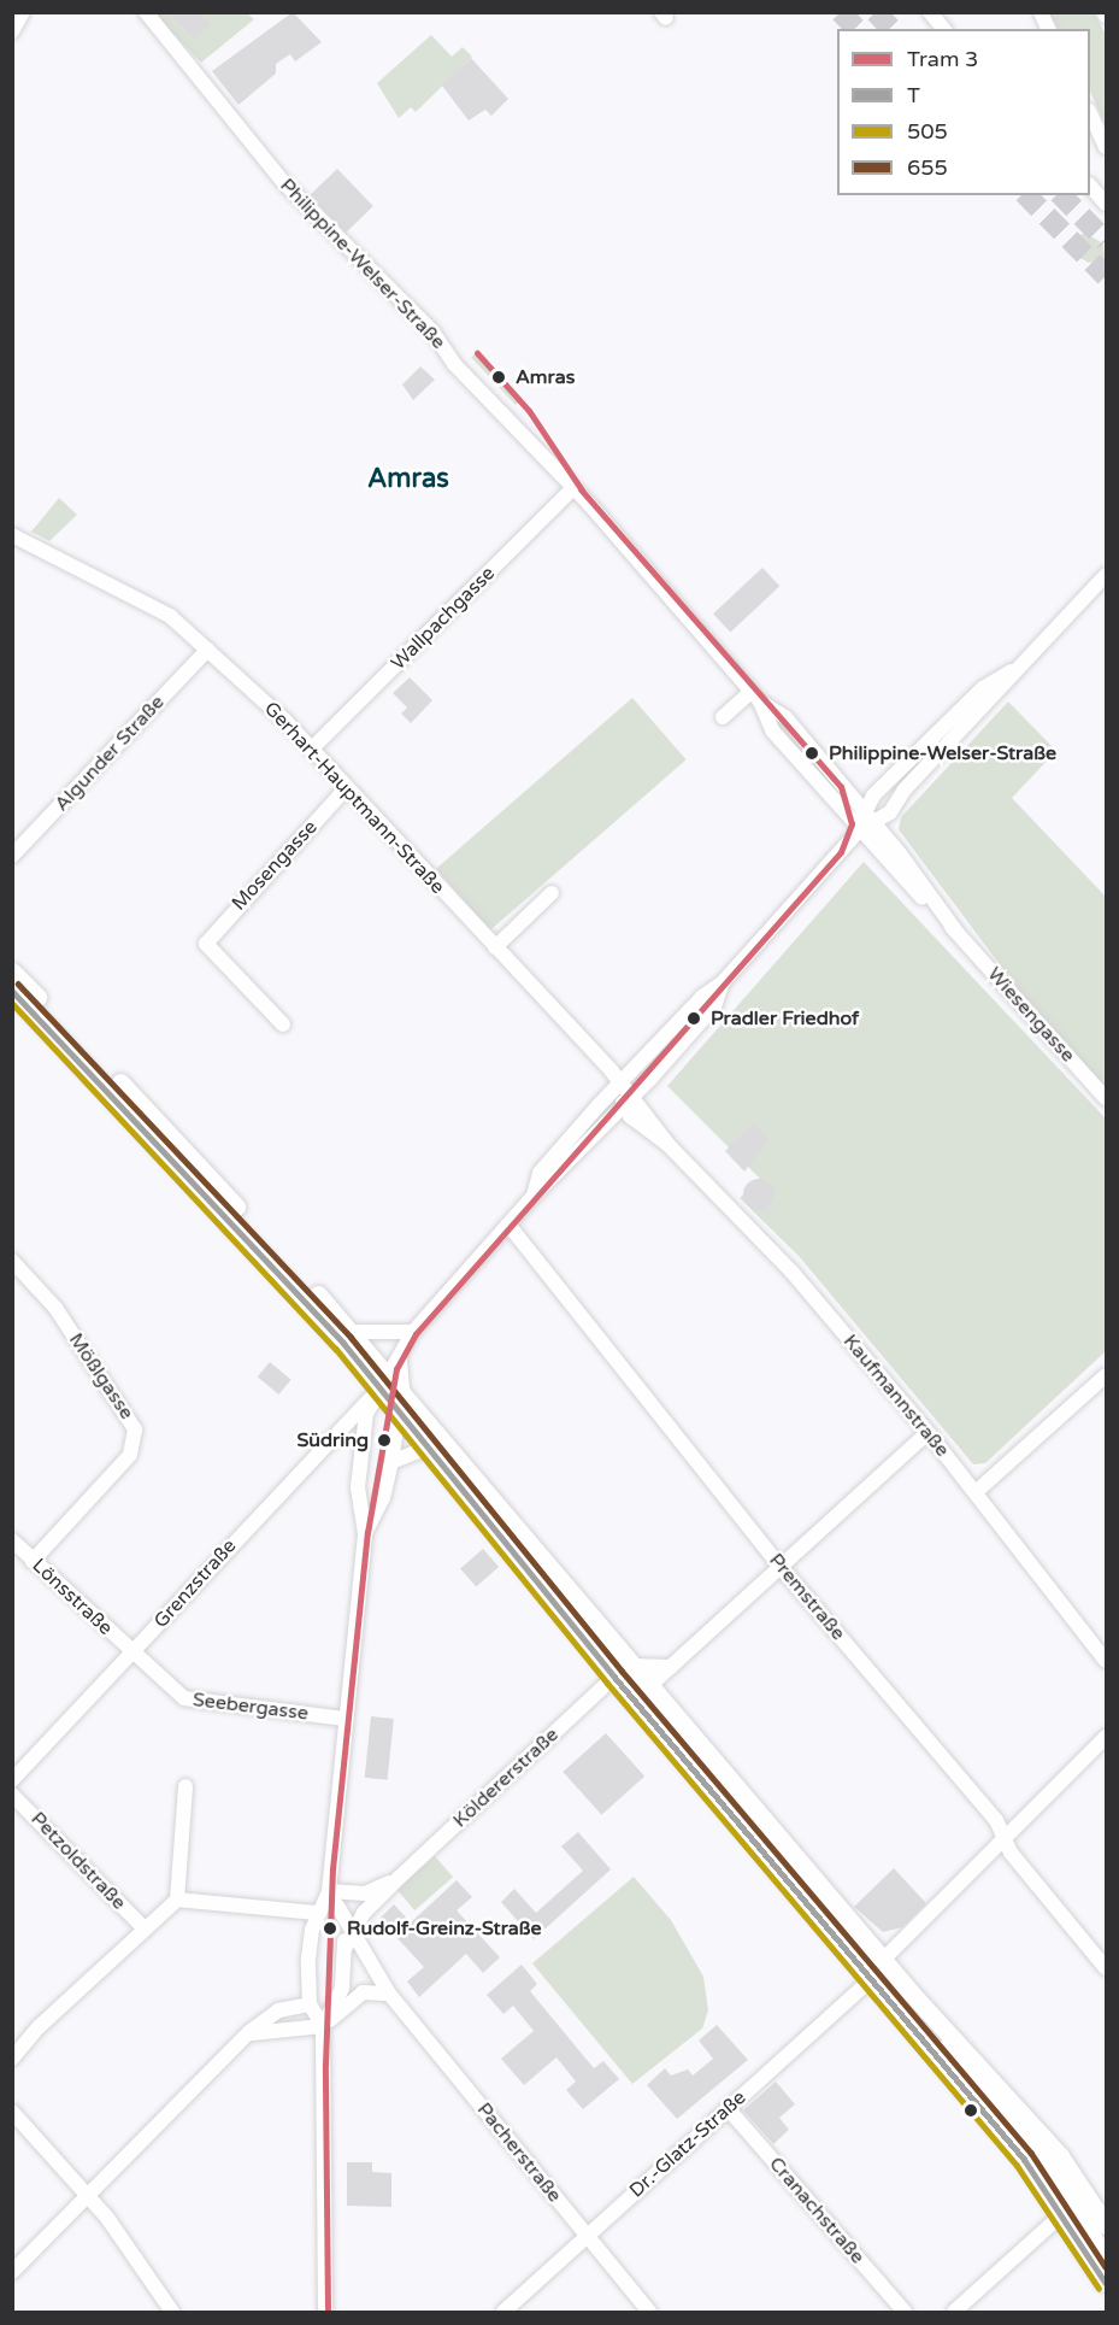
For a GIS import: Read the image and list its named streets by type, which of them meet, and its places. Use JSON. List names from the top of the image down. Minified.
{"streets":{"street":["Philippine-Welser-Straße","Wallpachgasse","Algunder Straße","Gerhart-Hauptmann-Straße","Mosengasse","Wiesengasse","Mößlgasse","Kaufmannstraße","Grenzstraße","Lönsstraße","Premstraße","Seebergasse","Köldererstraße","Petzoldstraße","Dr.-Glatz-Straße","Pacherstraße","Cranachstraße"]},"crossings":[["Philippine-Welser-Straße","Wallpachgasse"],["Philippine-Welser-Straße","Wiesengasse"],["Wallpachgasse","Gerhart-Hauptmann-Straße"],["Algunder Straße","Gerhart-Hauptmann-Straße"],["Gerhart-Hauptmann-Straße","Mosengasse"],["Gerhart-Hauptmann-Straße","Kaufmannstraße"],["Mößlgasse","Lönsstraße"],["Grenzstraße","Lönsstraße"],["Grenzstraße","Seebergasse"],["Lönsstraße","Seebergasse"],["Köldererstraße","Pacherstraße"],["Dr.-Glatz-Straße","Pacherstraße"],["Dr.-Glatz-Straße","Cranachstraße"]],"districts":["Amras"],"places":["Amras","Philippine-Welser-Straße","Pradler Friedhof","Südring","Rudolf-Greinz-Straße"],"lines":["tram line 3","transit line 655","transit line T","transit line 505"],"legend":["Tram 3","T","505","655"]}
